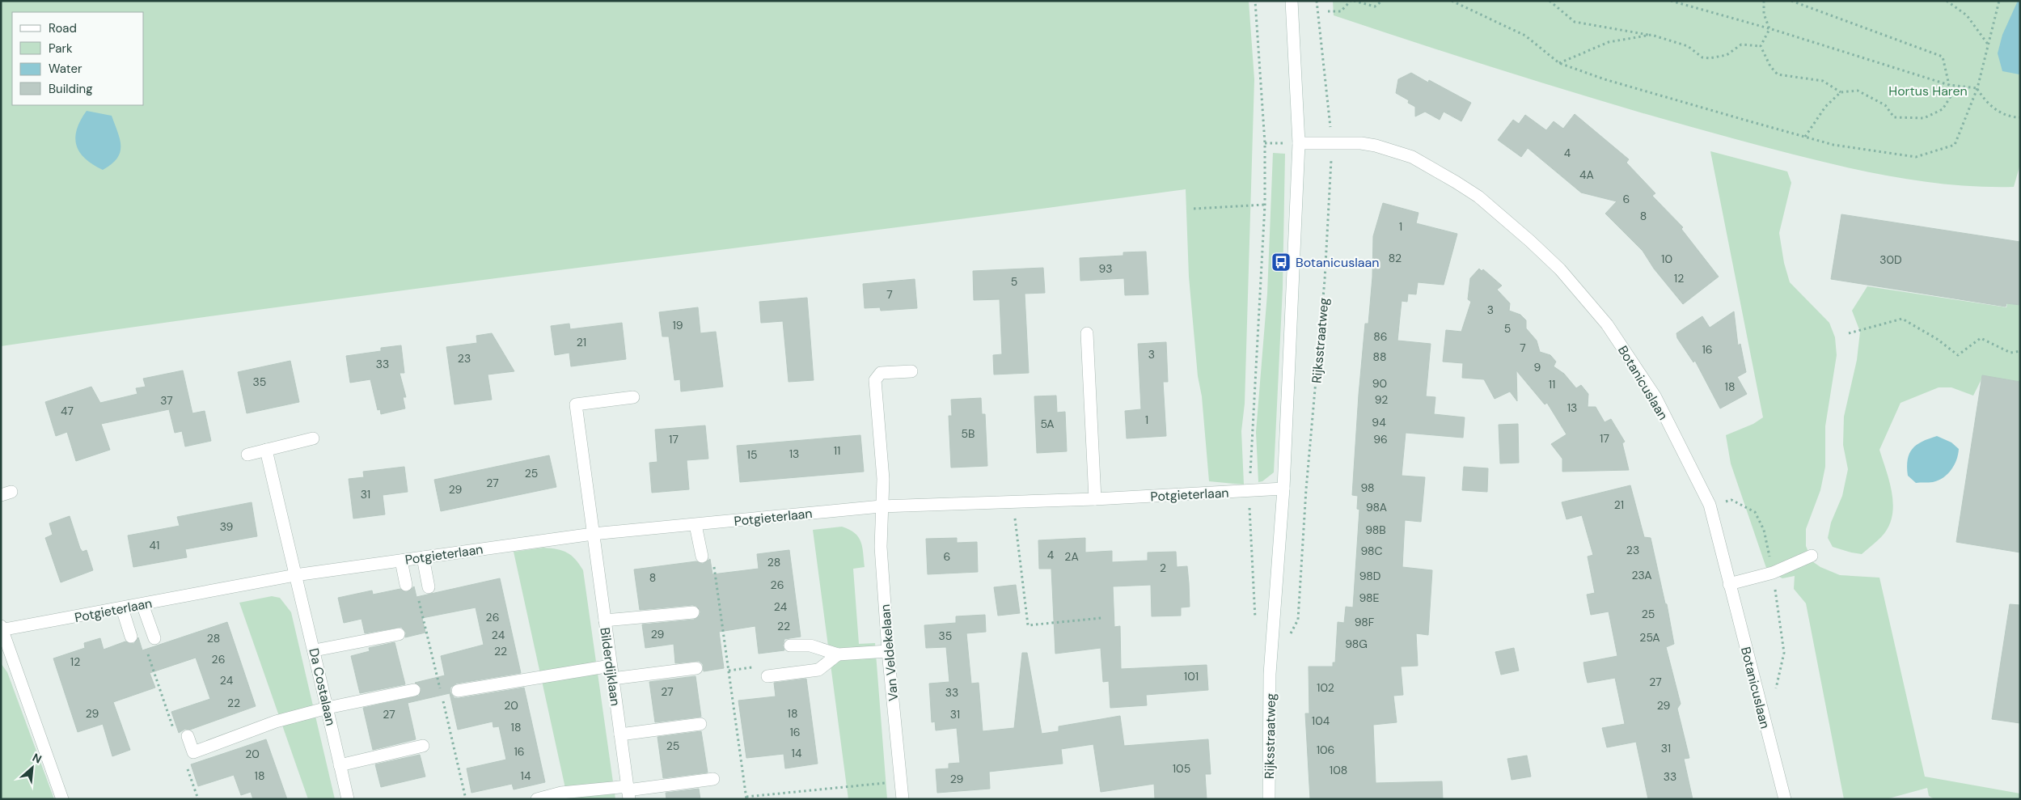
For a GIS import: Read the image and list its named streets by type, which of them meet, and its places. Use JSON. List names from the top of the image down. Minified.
{"streets":{"street":["Rijksstraatweg","Botanicuslaan","Potgieterlaan","Van Veldekelaan","Bilderdijklaan","Da Costalaan"]},"crossings":[["Rijksstraatweg","Botanicuslaan"],["Rijksstraatweg","Potgieterlaan"],["Potgieterlaan","Van Veldekelaan"],["Potgieterlaan","Bilderdijklaan"],["Potgieterlaan","Da Costalaan"]],"parks":["Hortus Haren"],"places":{"bus stop":["Botanicuslaan"]},"house_numbers":["4","4A","6","8","1","82","10","30D","93","12","5","7","3","19","5","86","21","7","16","3","88","23","33","9","35","90","11","18","92","37","13","47","1","94","5A","5B","17","17","96","11","13","15","25","27","98","29","31","21","98A","39","98B","41","23","98C","4","6","2A","28","2","23A","98D","8","26","98E","24","25","26","98F","22","29","24","35","25A","28","98G","22","26","12","101","24","27","102","27","33","22","20","29","29","18","27","31","104","18","16","25","31","106","16","14","20","105","108","18","14","33","29"],"legend":["Road","Park","Water","Building"],"north":"top right"}
